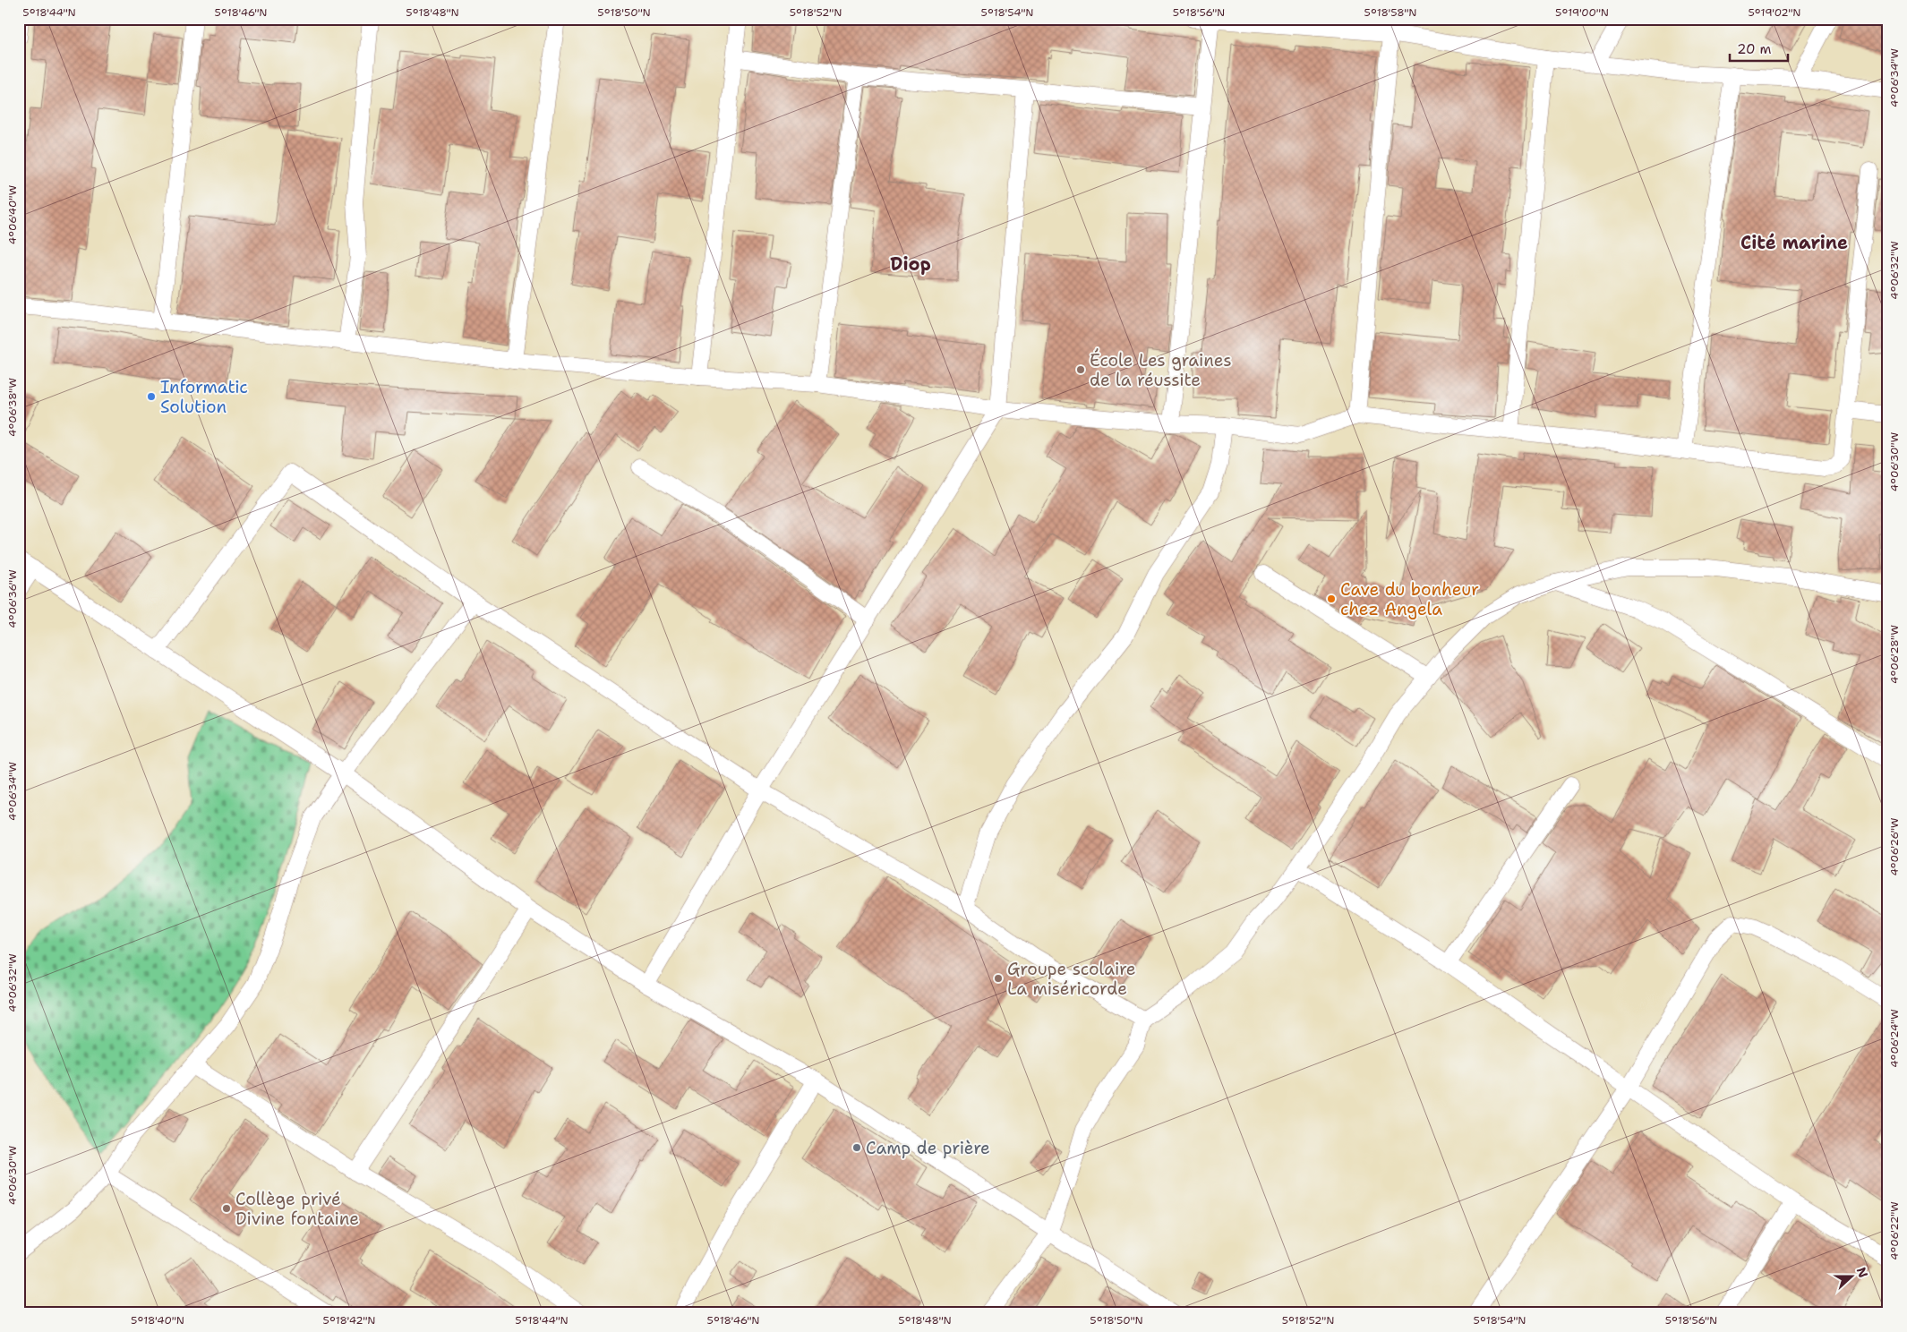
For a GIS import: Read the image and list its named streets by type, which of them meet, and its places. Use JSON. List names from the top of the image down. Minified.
{"districts":["Cité marine","Diop"],"places":["École Les graines de la réussite","Informatic Solution","Cave du bonheur chez Angela","Groupe scolaire La miséricorde","Camp de prière","Collège privé Divine fontaine"],"scale_bar":"20 m","north":"right","coordinates":["5°18'44\"N","5°18'46\"N","5°18'48\"N","5°18'50\"N","5°18'52\"N","5°18'54\"N","5°18'56\"N","5°18'58\"N","5°19'00\"N","5°19'02\"N","4°06'34\"W","4°06'40\"W","4°06'32\"W","4°06'38\"W","4°06'30\"W","4°06'36\"W","4°06'28\"W","4°06'26\"W","4°06'24\"W","4°06'22\"W","5°18'40\"N","5°18'42\"N"]}
